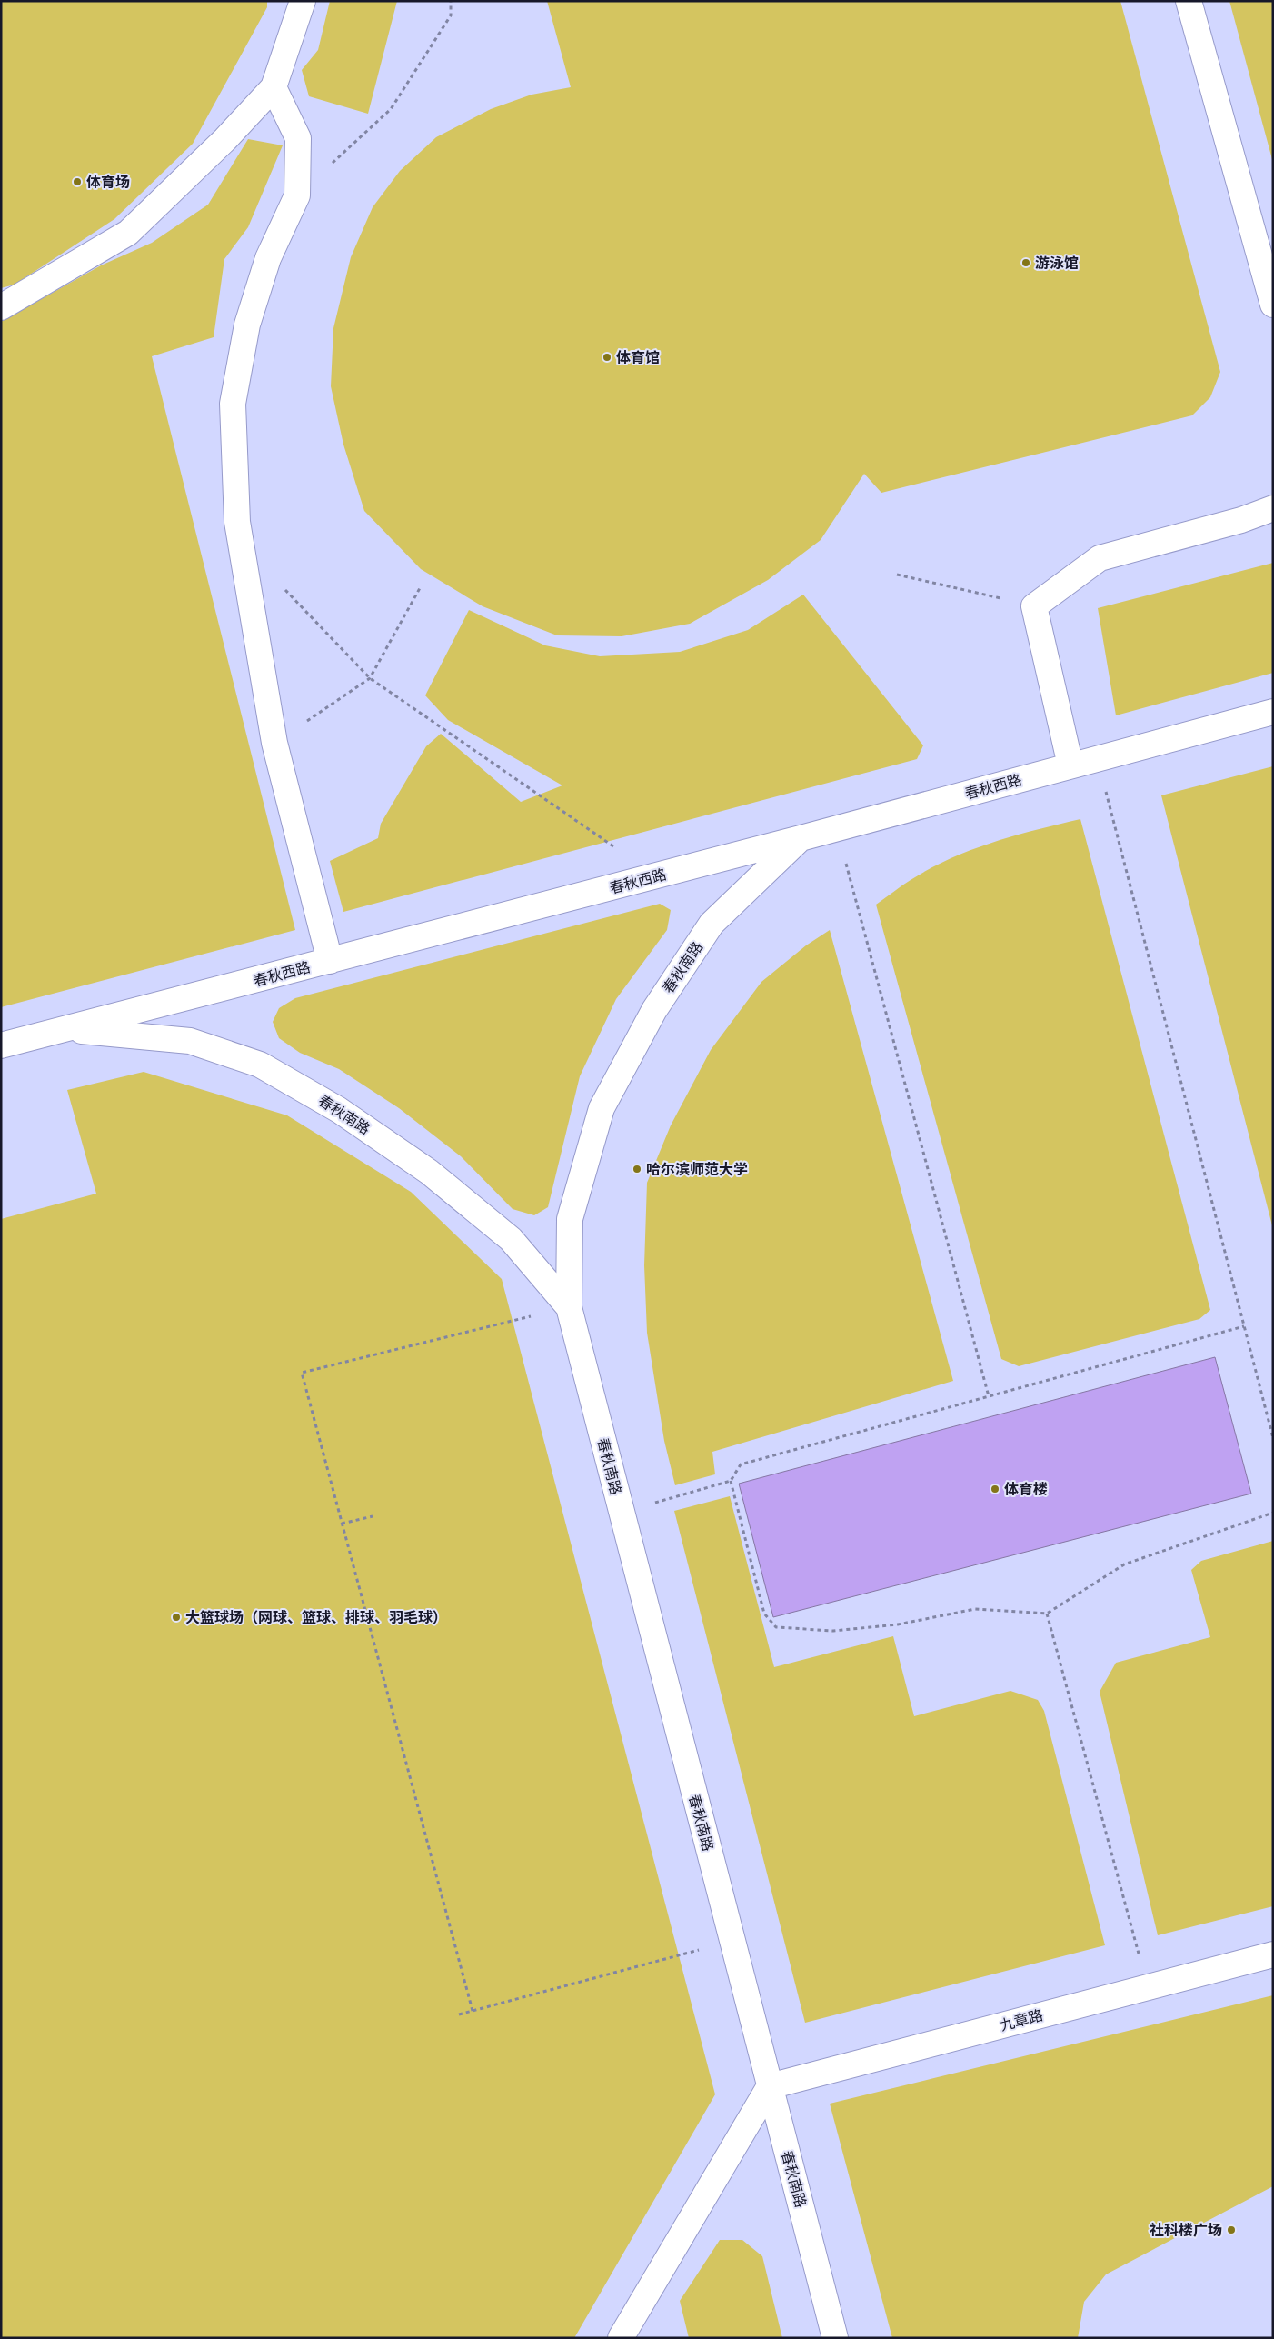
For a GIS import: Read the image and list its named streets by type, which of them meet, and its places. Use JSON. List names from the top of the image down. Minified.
{"streets":{"lane":["春秋西路","春秋南路","九章路"]},"crossings":[["春秋西路","春秋南路"],["春秋南路","九章路"]],"places":["体育场","游泳馆","体育馆","哈尔滨师范大学","体育楼","大篮球场（网球、篮球、排球、羽毛球）","社科楼广场"]}
